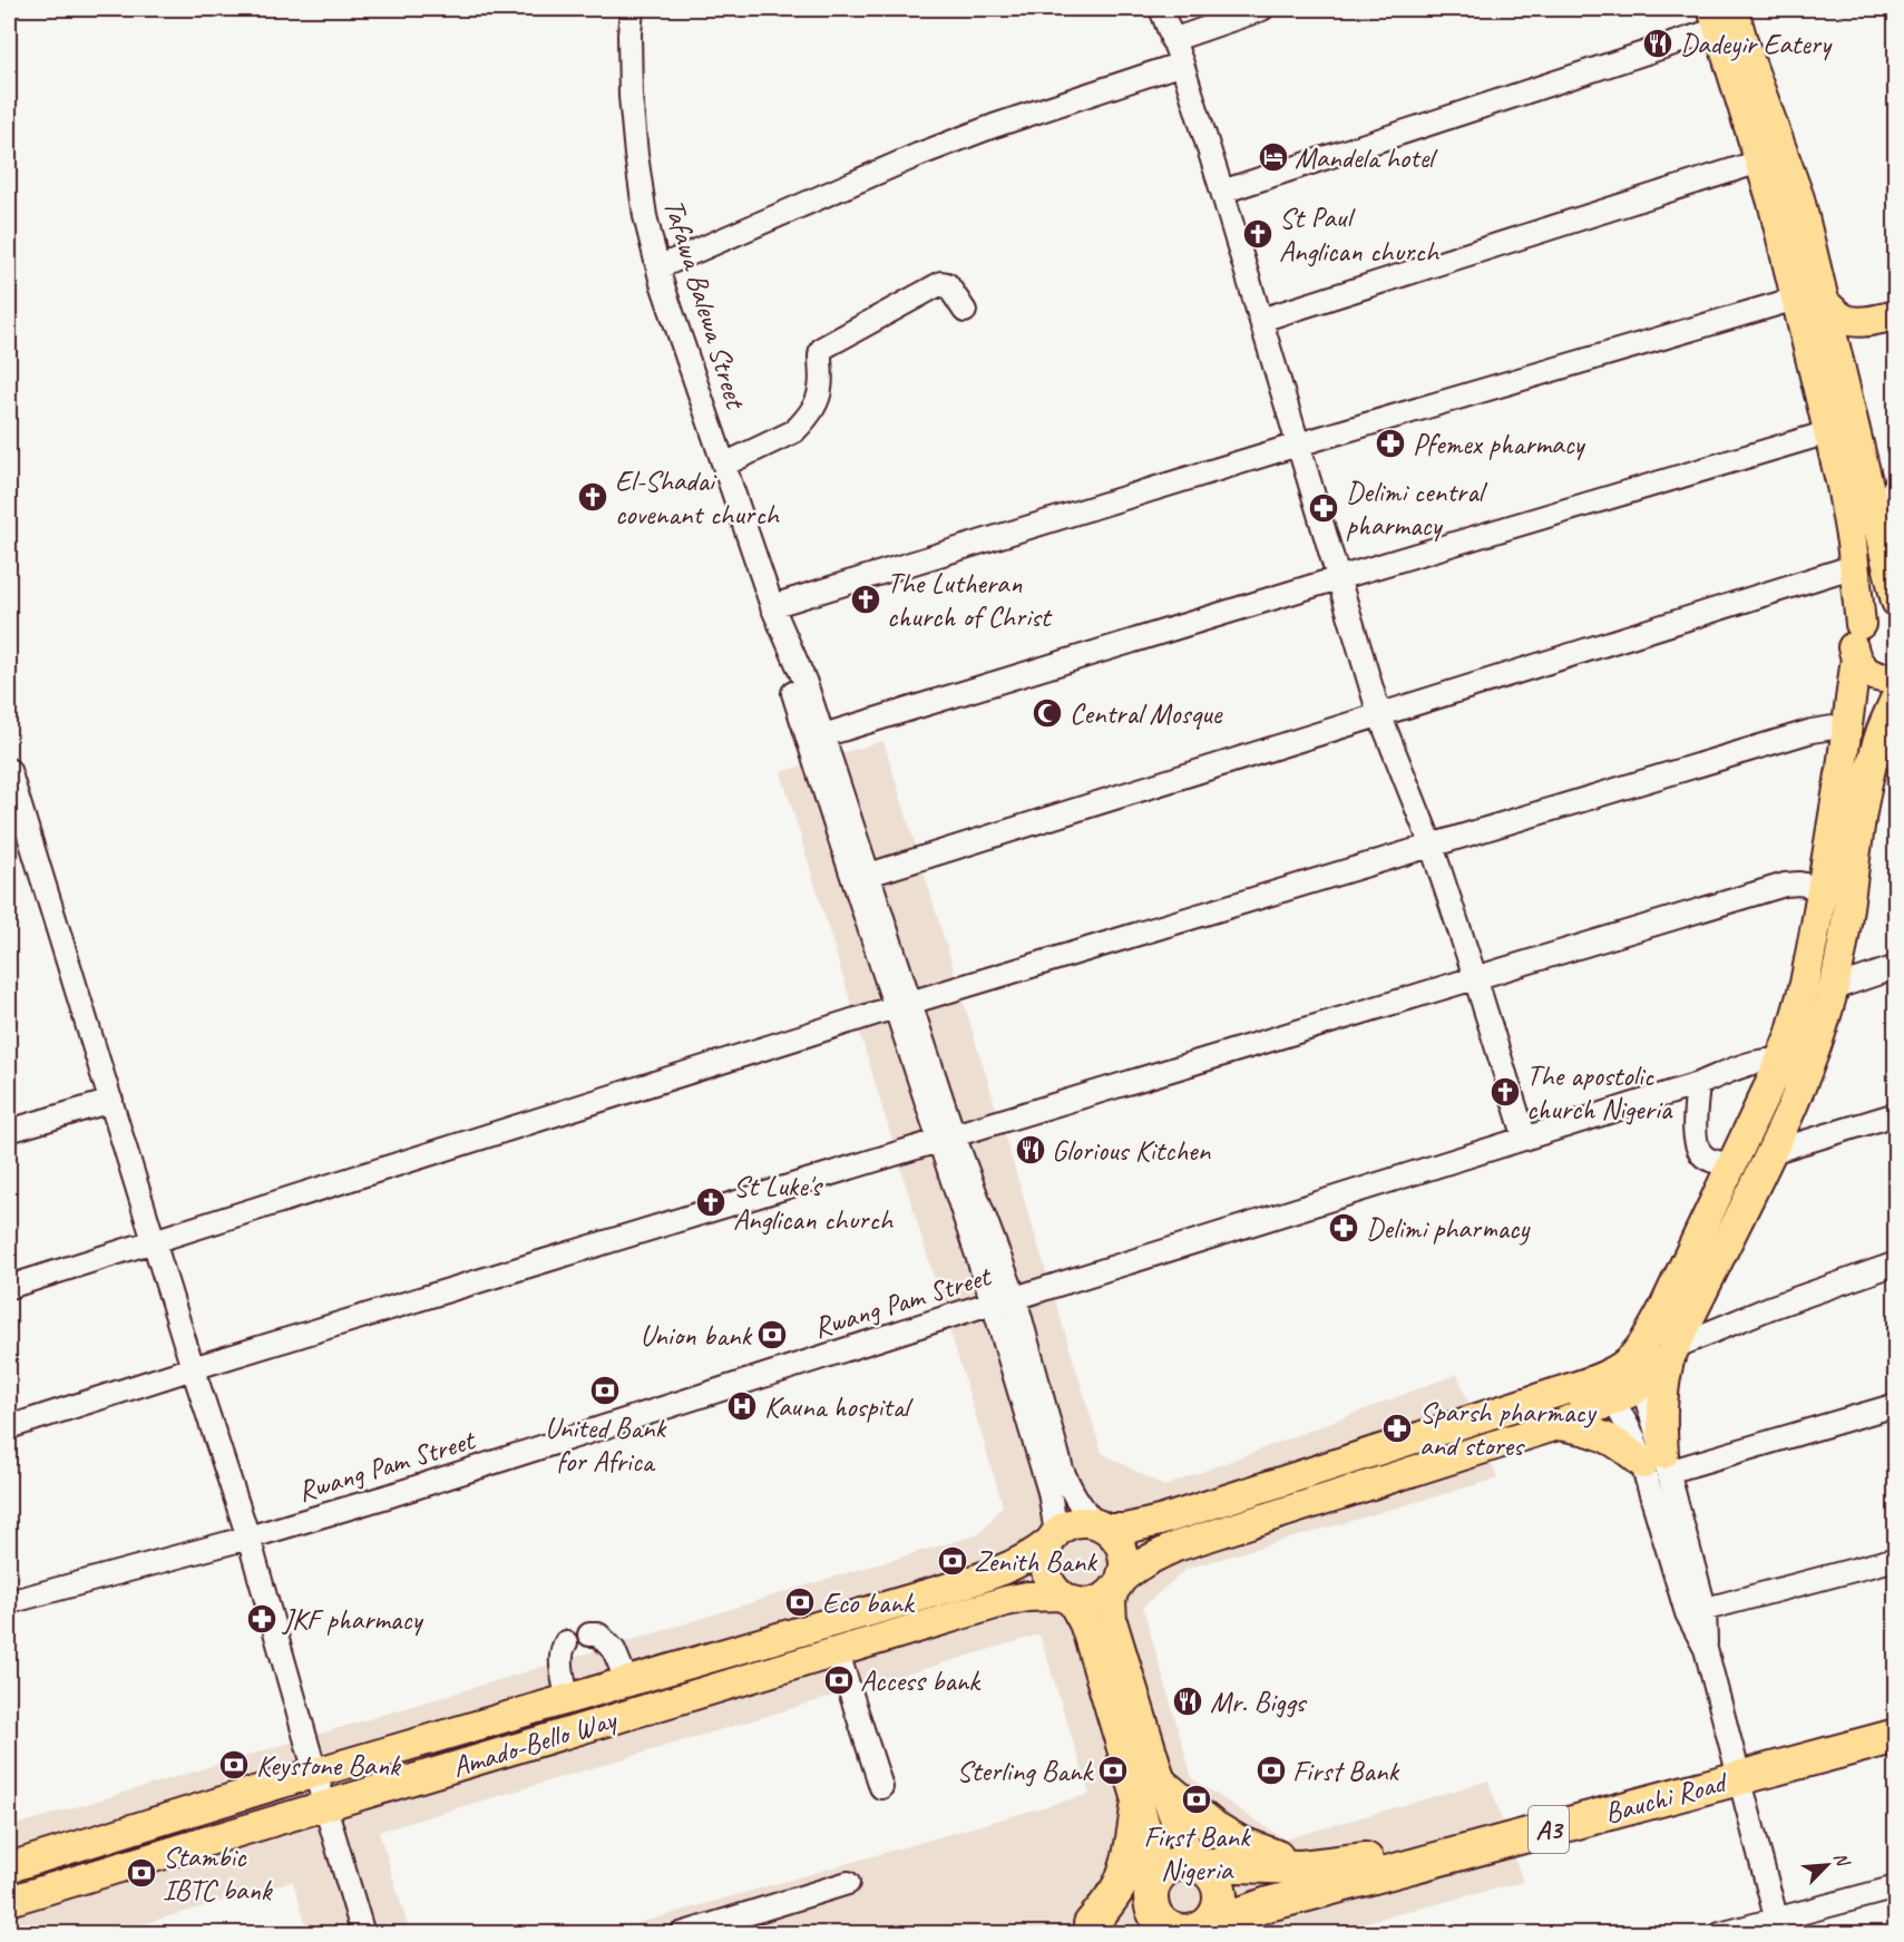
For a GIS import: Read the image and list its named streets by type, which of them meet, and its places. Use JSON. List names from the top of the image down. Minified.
{"streets":{"highway":["Bauchi Road","A3"],"main road":["Amado-Bello Way"],"street":["Tafawa Balewa Street","Rwang Pam Street"]},"crossings":[["Bauchi Road","A3"]],"places":{"restaurant":["Dadeyir Eatery","Glorious Kitchen","Mr. Biggs"],"hotel":["Mandela hotel"],"church":["St Paul Anglican church","El-Shadai covenant church","The Lutheran church of Christ","The apostolic church Nigeria","St Luke's Anglican church"],"pharmacy":["Pfemex pharmacy","Delimi central pharmacy","Delimi pharmacy","Sparsh pharmacy and stores","JKF pharmacy"],"mosque":["Central Mosque"],"bank":["Union bank","United Bank for Africa","Zenith Bank","Eco bank","Access bank","Keystone Bank","Sterling Bank","First Bank","First Bank Nigeria","Stambic IBTC bank"],"hospital":["Kauna hospital"]},"north":"top right"}
